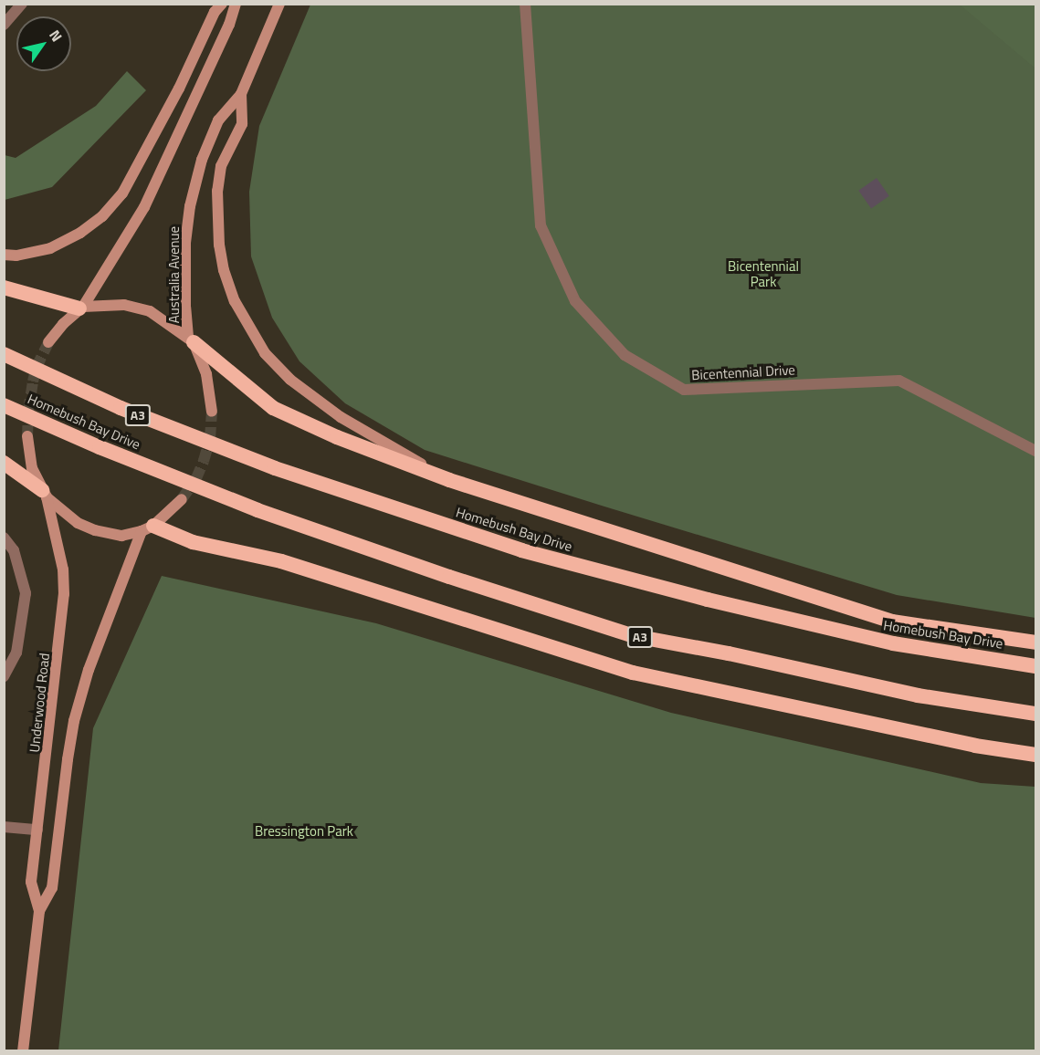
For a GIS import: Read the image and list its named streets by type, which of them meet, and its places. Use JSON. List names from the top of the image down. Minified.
{"streets":{"highway":["A3","Homebush Bay Drive"],"main road":["Australia Avenue","Underwood Road"],"street":["Bicentennial Drive"]},"parks":["Bicentennial Park","Bressington Park"],"north":"top right"}
